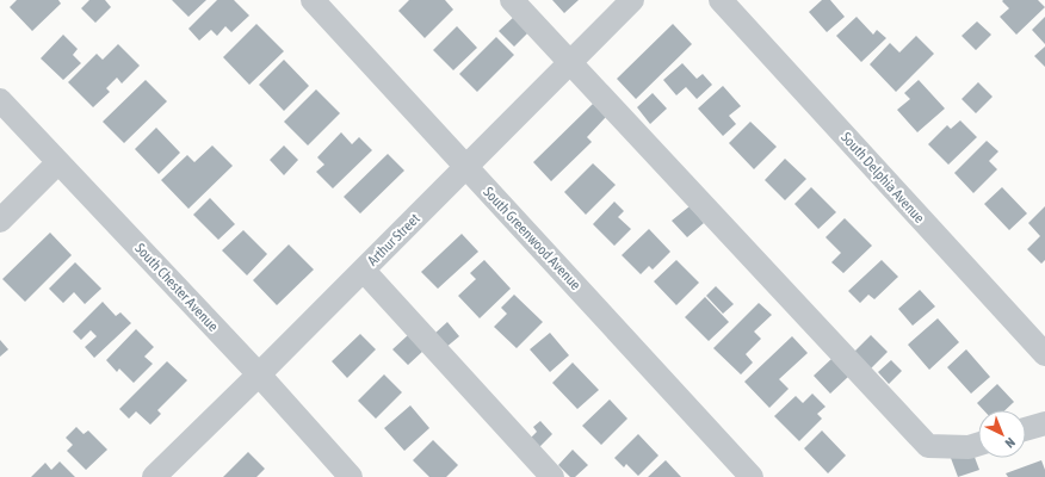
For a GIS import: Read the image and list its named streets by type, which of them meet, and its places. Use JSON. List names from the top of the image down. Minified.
{"streets":{"street":["South Delphia Avenue","South Greenwood Avenue","Arthur Street","South Chester Avenue"]},"crossings":[["South Greenwood Avenue","Arthur Street"],["Arthur Street","South Chester Avenue"]],"north":"bottom right"}
